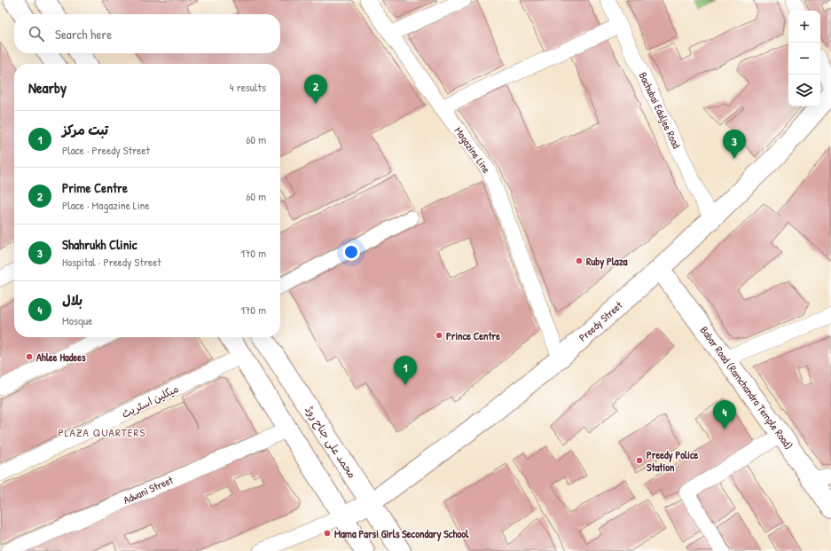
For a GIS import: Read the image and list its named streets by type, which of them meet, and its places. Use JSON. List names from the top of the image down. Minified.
{"streets":{"main road":["Preedy Street","Babar Road (Ramchandra Temple Road)","محمد علی جناح روڈ"],"street":["Bachubai Eduljee Road","Magazine Line","میکلین اسٹریٹ","Adwani Street"]},"crossings":[["Bachubai Eduljee Road","Preedy Street"],["Magazine Line","Preedy Street"],["Preedy Street","Babar Road (Ramchandra Temple Road)"],["Preedy Street","محمد علی جناح روڈ"]],"districts":["PLAZA QUARTERS"],"places":["Ruby Plaza","Prince Centre","Ahlee Hadees","Preedy Police Station","Mama Parsi Girls Secondary School"],"page":{"map_buttons":["+","−"],"search":"Search here","heading":["Nearby","4 results"],"pins":["2","3","1","4"],"list":[{"mark":"1","name":"تبت مرکز","note":"Place · Preedy Street","value":"60 m"},{"mark":"2","name":"Prime Centre","note":"Place · Magazine Line","value":"60 m"},{"mark":"3","name":"Shahrukh Clinic","note":"Hospital · Preedy Street","value":"170 m"},{"mark":"4","name":"بلال","note":"Mosque","value":"170 m"}]}}
